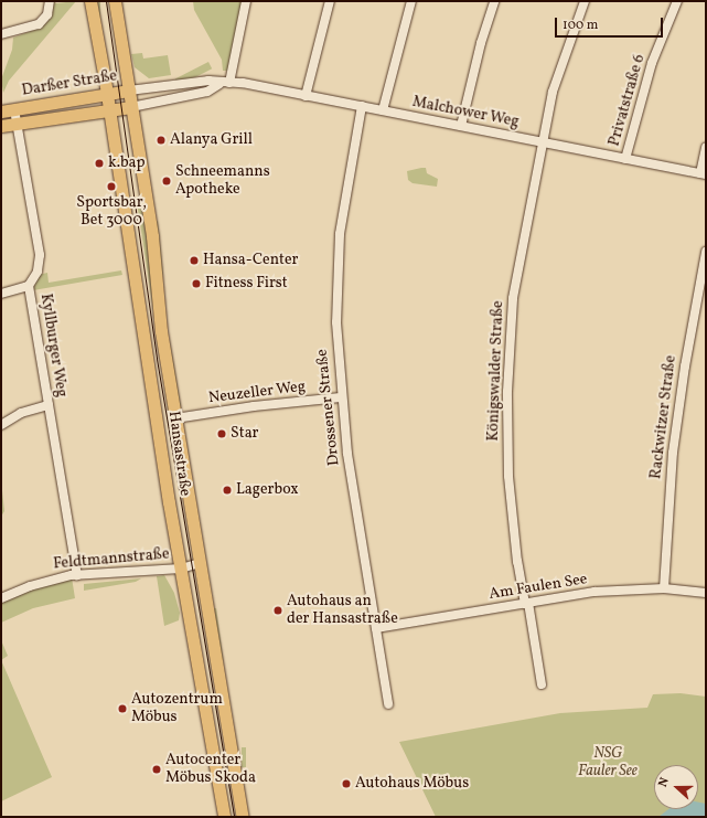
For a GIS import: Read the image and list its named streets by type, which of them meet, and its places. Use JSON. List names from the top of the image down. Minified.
{"streets":{"main road":["Darßer Straße","Hansastraße"],"street":["Privatstraße 6","Malchower Weg","Kyllburger Weg","Königswalder Straße","Neuzeller Weg","Drossener Straße","Rackwitzer Straße","Feldtmannstraße","Am Faulen See"]},"crossings":[["Darßer Straße","Malchower Weg"],["Darßer Straße","Kyllburger Weg"],["Darßer Straße","Hansastraße"],["Privatstraße 6","Malchower Weg"],["Malchower Weg","Königswalder Straße"],["Malchower Weg","Drossener Straße"],["Malchower Weg","Hansastraße"],["Kyllburger Weg","Feldtmannstraße"],["Königswalder Straße","Am Faulen See"],["Neuzeller Weg","Drossener Straße"],["Neuzeller Weg","Hansastraße"],["Drossener Straße","Am Faulen See"],["Rackwitzer Straße","Am Faulen See"],["Hansastraße","Feldtmannstraße"]],"parks":["NSG Fauler See"],"places":["Alanya Grill","k.bap","Schneemanns Apotheke","Sportsbar, Bet 3000","Hansa-Center","Fitness First","Star","Lagerbox","Autohaus an der Hansastraße","Autozentrum Möbus","Autocenter Möbus Skoda","Autohaus Möbus"],"scale_bar":"100 m","north":"left"}
